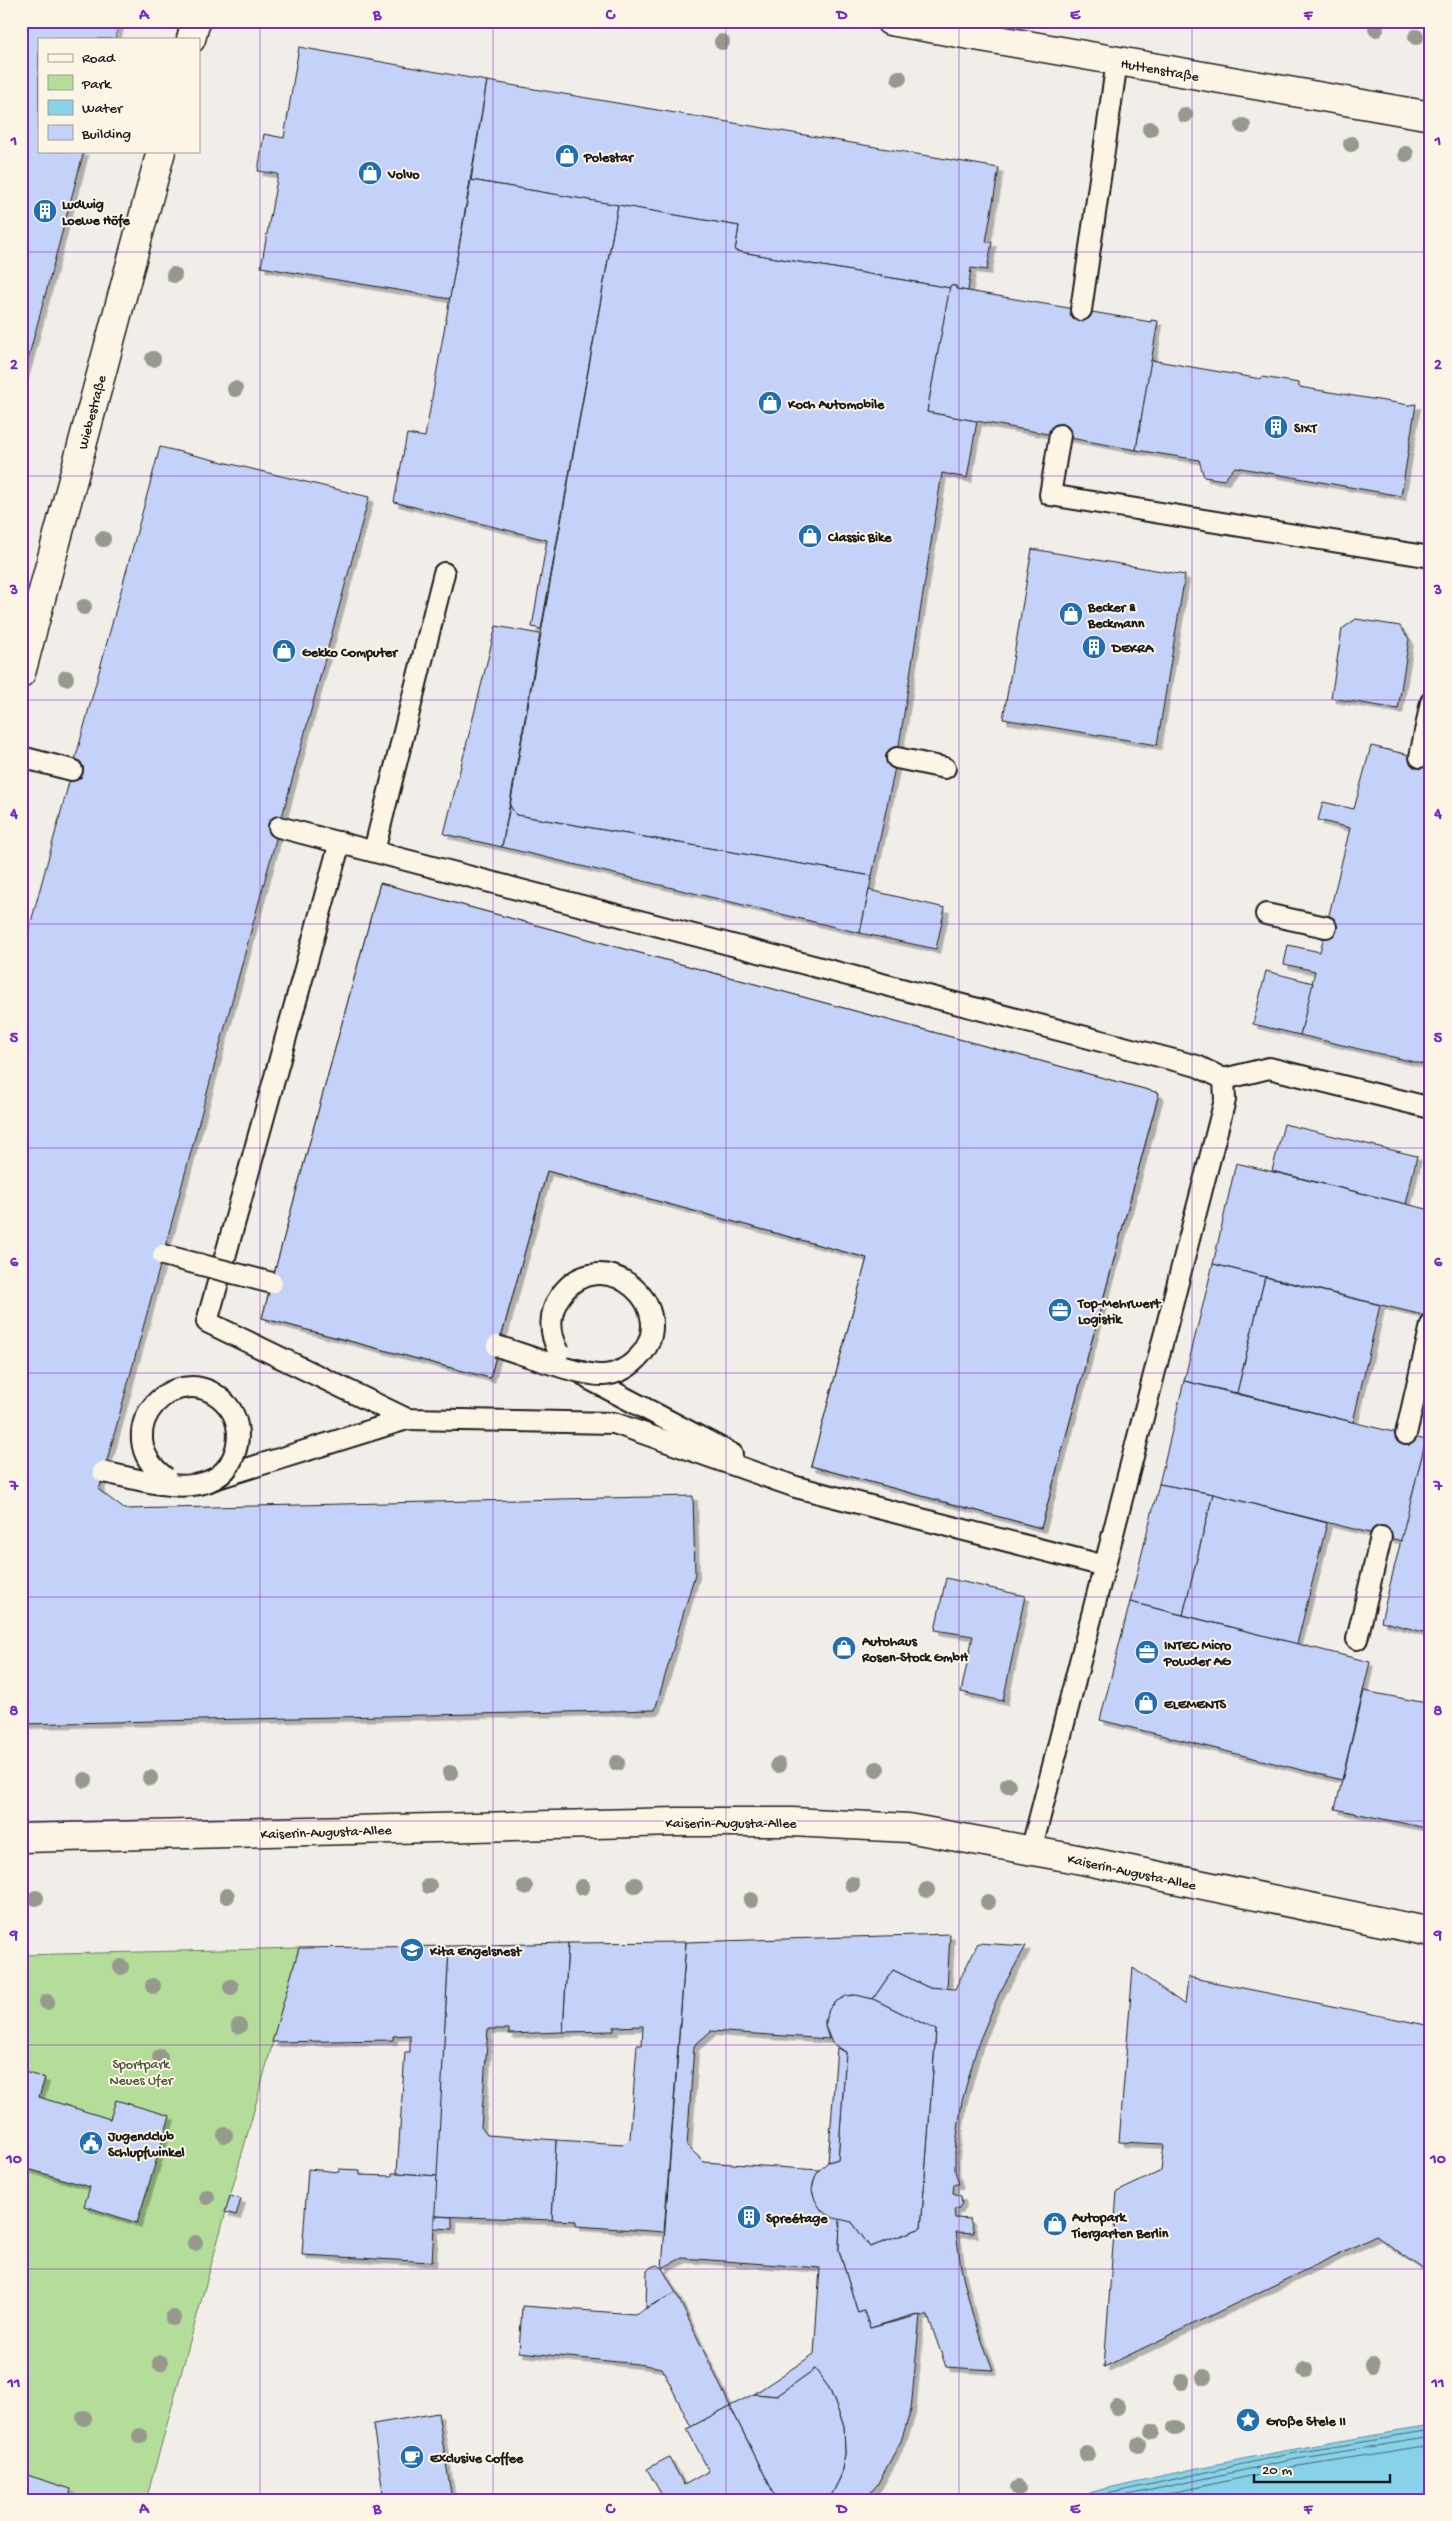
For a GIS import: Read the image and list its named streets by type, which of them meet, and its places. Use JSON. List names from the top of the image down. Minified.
{"streets":{"main road":["Huttenstraße","Wiebestraße","Kaiserin-Augusta-Allee"]},"parks":["Sportpark Neues Ufer"],"places":{"shop":["Polestar","Volvo","Koch Automobile","Classic Bike","Becker & Beckmann","Gekko Computer","Autohaus Rosen-Stock GmbH","ELEMENTS","Autopark Tiergarten Berlin"],"building":["Ludwig Loewe Höfe","SIXT","DEKRA","Spreétage"],"office":["Top-Mehrwert Logistik","INTEC Micro Powder AG"],"school or university":["Kita Engelsnest"],"public building":["Jugendclub Schlupfwinkel"],"place":["Große Stele II"],"cafe":["Exclusive Coffee"]},"legend":["Road","Park","Water","Building"],"scale_bar":"20 m","grid":{"columns":["A","B","C","D","E","F"],"rows":["1","2","3","4","5","6","7","8","9","10","11"]}}
